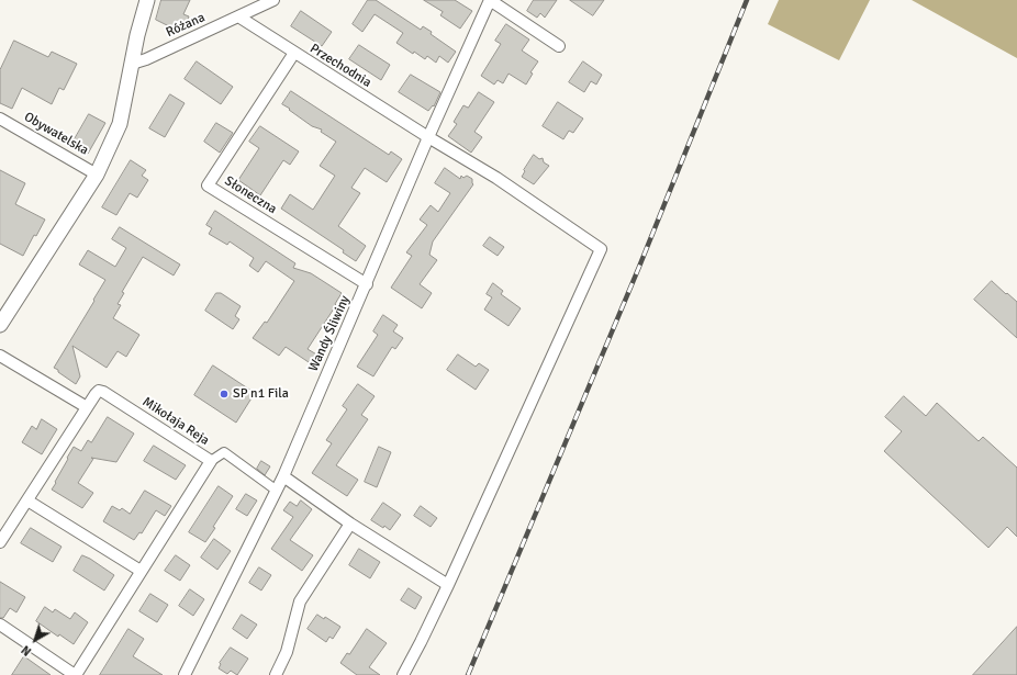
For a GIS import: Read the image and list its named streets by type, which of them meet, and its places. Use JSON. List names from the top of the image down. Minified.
{"streets":{"street":["Różana","Przechodnia","Obywatelska","Słoneczna","Wandy Śliwiny","Mikołaja Reja"]},"crossings":[["Różana","Przechodnia"],["Przechodnia","Słoneczna"],["Przechodnia","Wandy Śliwiny"],["Słoneczna","Wandy Śliwiny"]],"places":["SP n1 Fila"],"north":"bottom left"}
